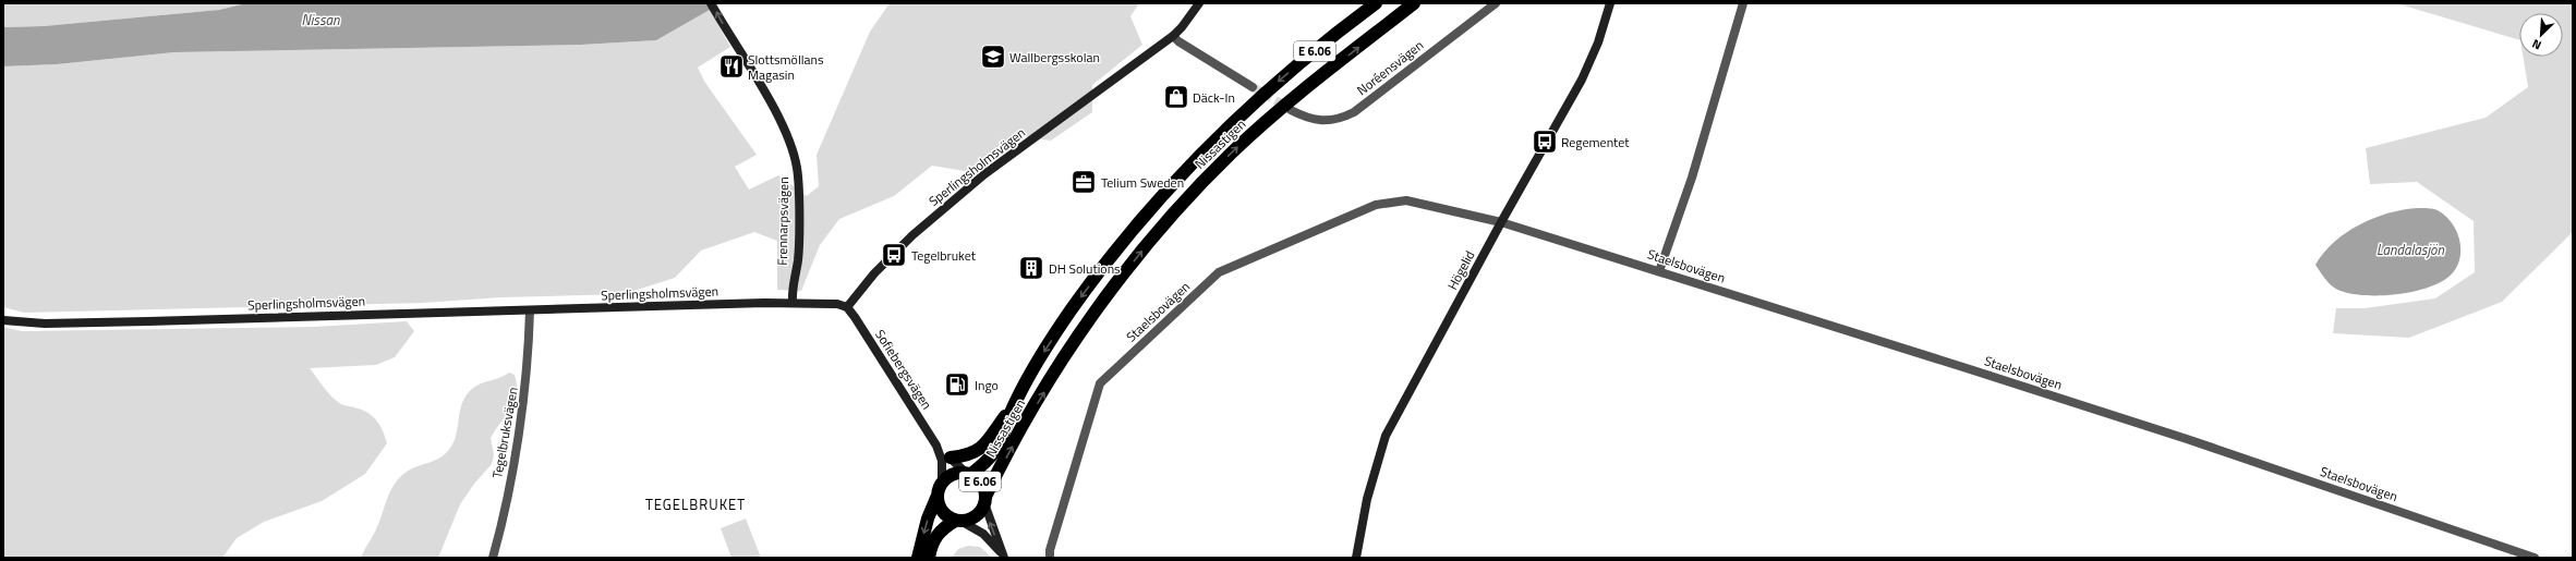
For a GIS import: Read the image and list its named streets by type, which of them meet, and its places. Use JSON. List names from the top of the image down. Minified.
{"streets":{"highway":["E 6.06","Nissastigen"],"street":["Noréensvägen","Sperlingsholmsvägen","Frennarpsvägen","Staelsbovägen","Högelid","Sofiebergsvägen","Tegelbruksvägen"]},"crossings":[["E 6.06","Nissastigen"],["E 6.06","Sofiebergsvägen"],["Nissastigen","Sofiebergsvägen"],["Sperlingsholmsvägen","Frennarpsvägen"],["Sperlingsholmsvägen","Sofiebergsvägen"],["Sperlingsholmsvägen","Tegelbruksvägen"],["Staelsbovägen","Högelid"]],"one_way":["Frennarpsvägen"],"districts":["TEGELBRUKET"],"water":["Nissan","Landalasjön"],"places":{"school or university":["Wallbergsskolan"],"restaurant":["Slottsmöllans Magasin"],"shop":["Däck-In"],"bus stop":["Regementet","Tegelbruket"],"office":["Telium Sweden"],"building":["DH Solutions"],"fuel station":["Ingo"]},"north":"bottom left"}
